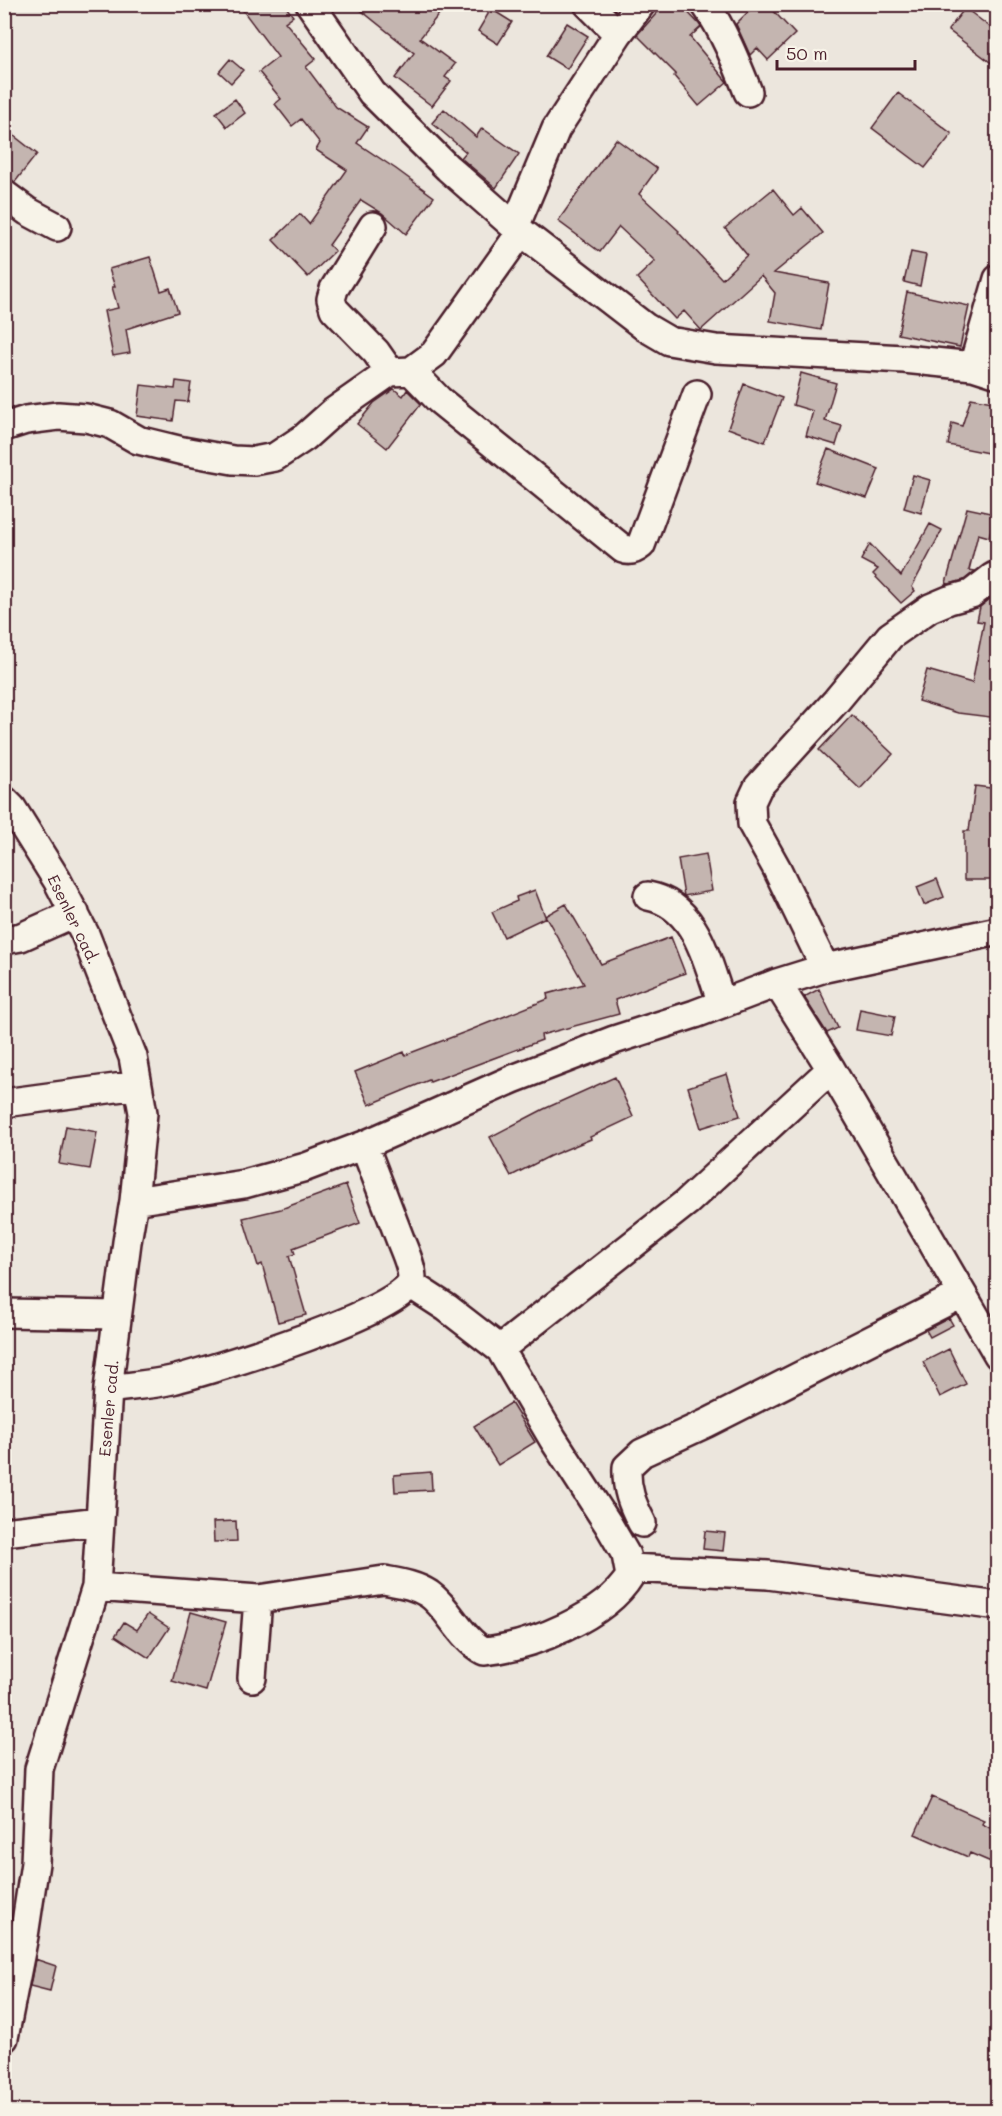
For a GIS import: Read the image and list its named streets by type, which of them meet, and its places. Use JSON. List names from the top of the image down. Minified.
{"streets":{"street":["Esenler cad."]},"scale_bar":"50 m"}
